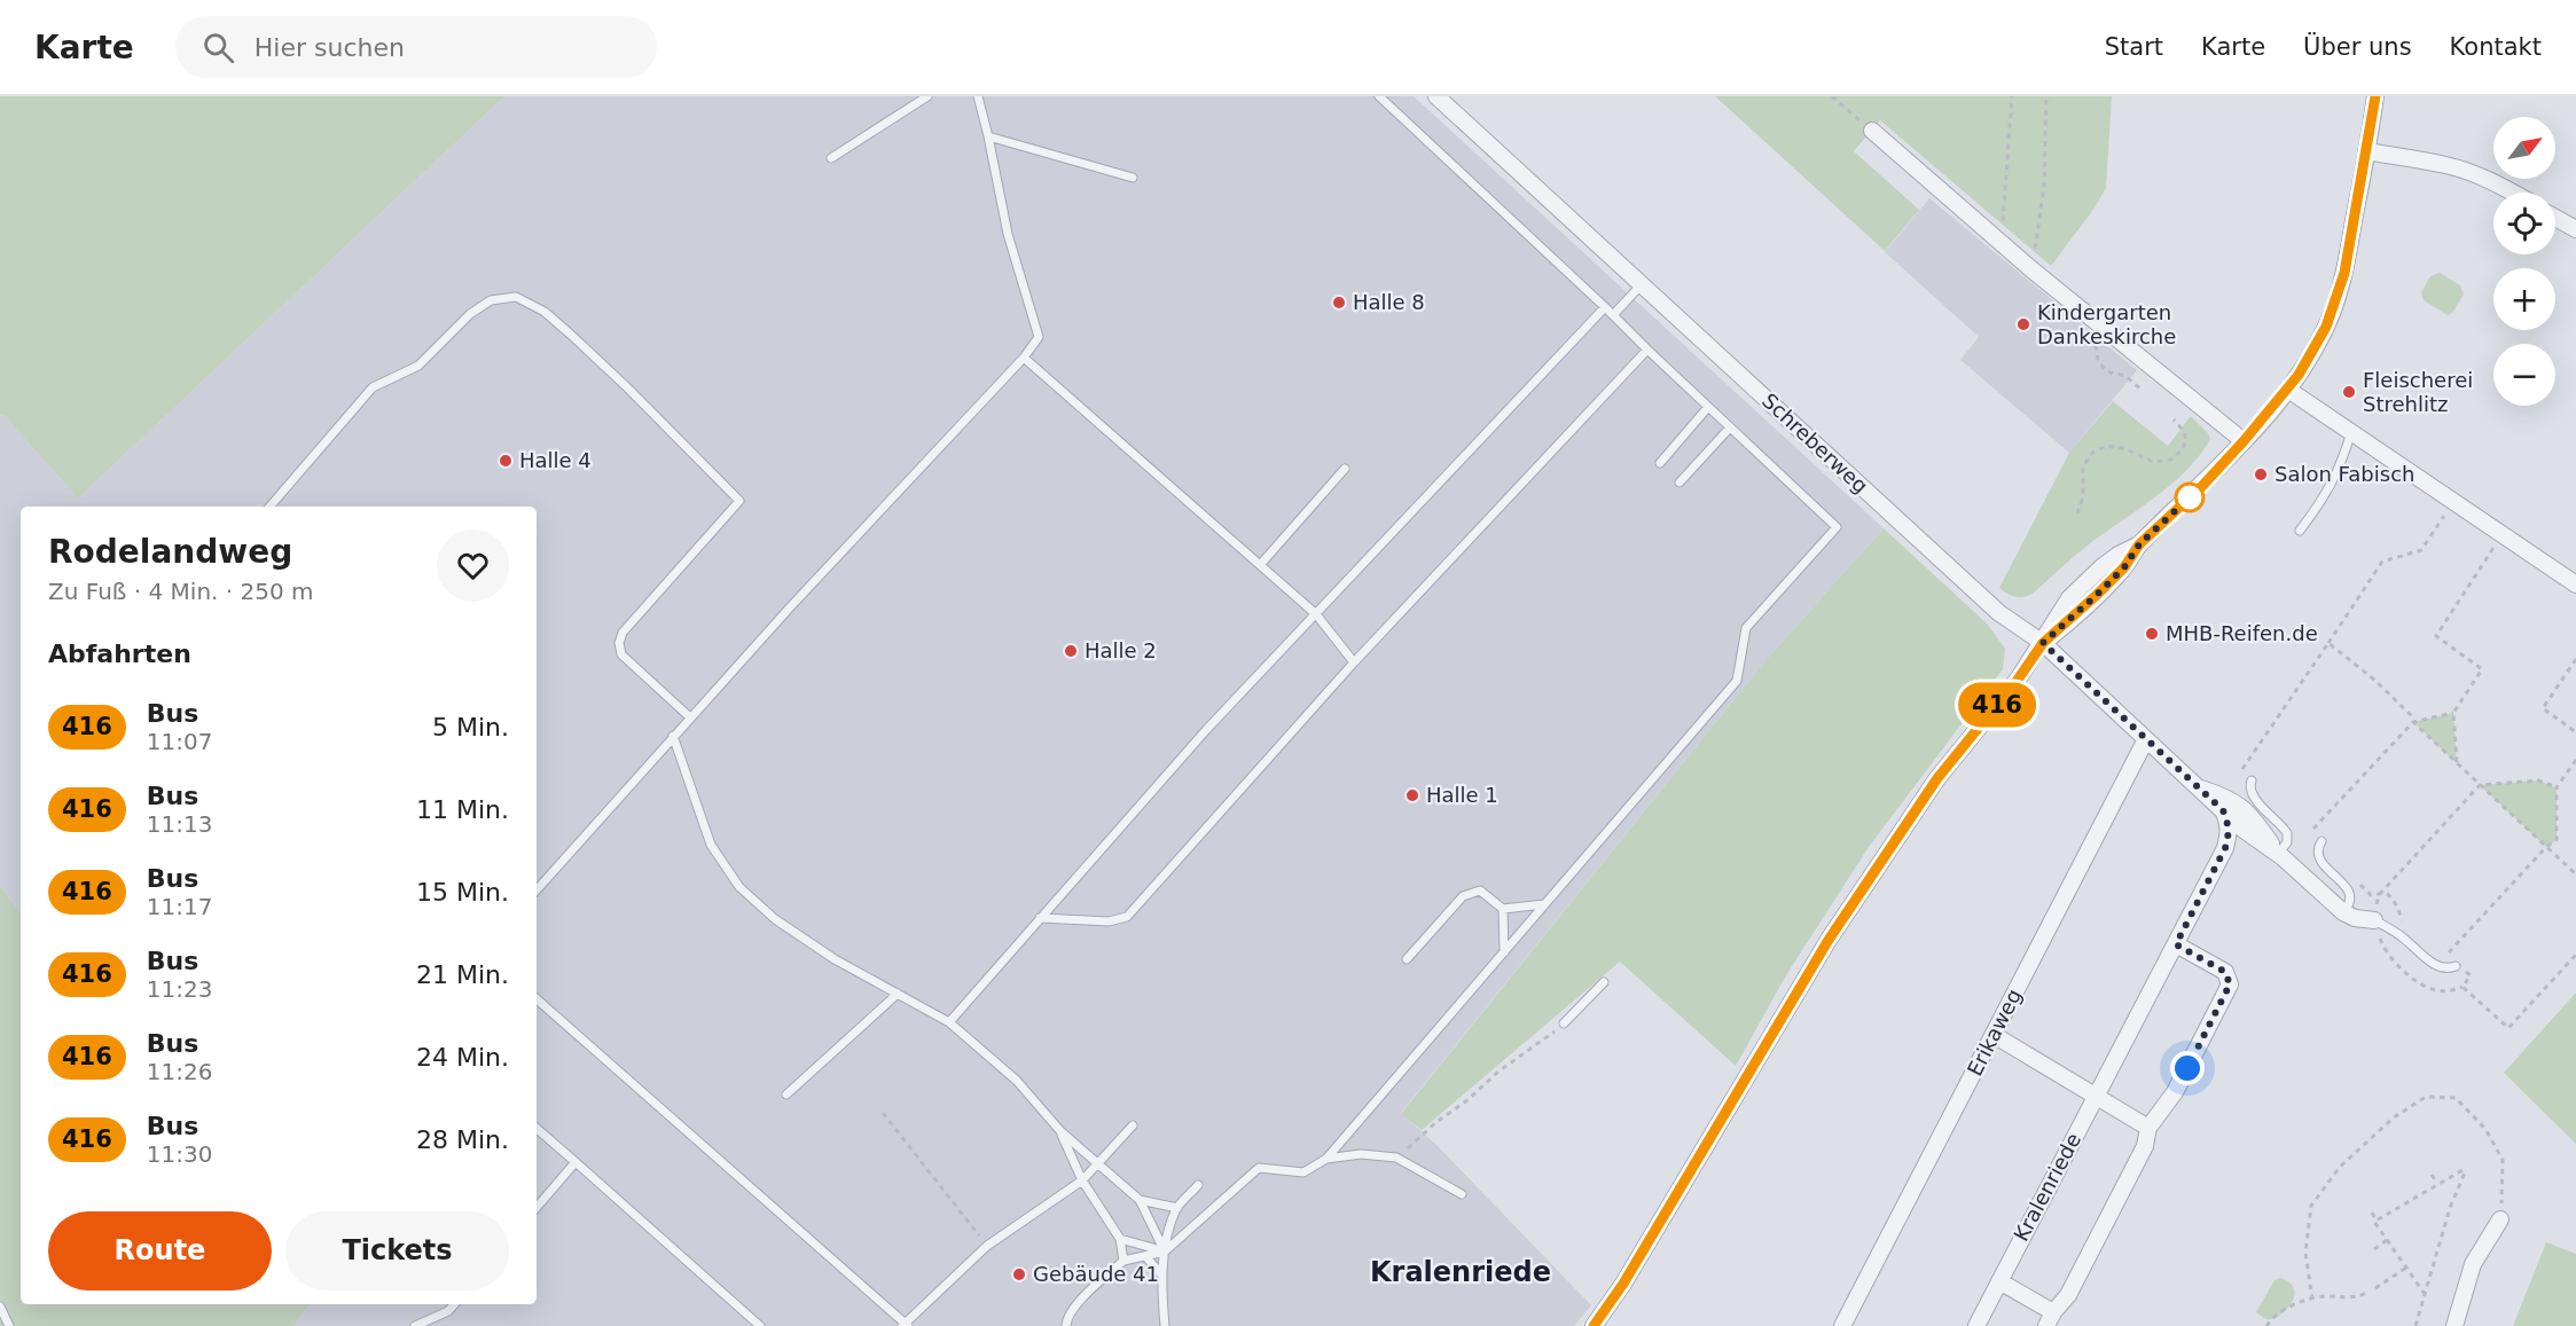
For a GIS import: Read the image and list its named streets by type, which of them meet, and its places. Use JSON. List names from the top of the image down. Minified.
{"streets":{"street":["Schreberweg","Erikaweg","Kralenriede"]},"crossings":[["Schreberweg","Erikaweg"],["Schreberweg","Kralenriede"]],"districts":["Kralenriede"],"places":["Halle 8","Kindergarten Dankeskirche","Fleischerei Strehlitz","Halle 4","Salon Fabisch","MHB-Reifen.de","Halle 2","Halle 1","Gebäude 41"],"lines":["bus line 416"],"north":"top right","page":{"header":"Karte","search":"Hier suchen","nav":["Start","Karte","Über uns","Kontakt"],"on_map":"416","map_buttons":["+","−"],"heading":[["Rodelandweg","Zu Fuß · 4 Min. · 250 m"],"Abfahrten"],"list":[{"mark":"416","name":"Bus","note":"11:07","value":"5 Min."},{"mark":"416","name":"Bus","note":"11:13","value":"11 Min."},{"mark":"416","name":"Bus","note":"11:17","value":"15 Min."},{"mark":"416","name":"Bus","note":"11:23","value":"21 Min."},{"mark":"416","name":"Bus","note":"11:26","value":"24 Min."},{"mark":"416","name":"Bus","note":"11:30","value":"28 Min."}],"buttons":["Route","Tickets"]}}
